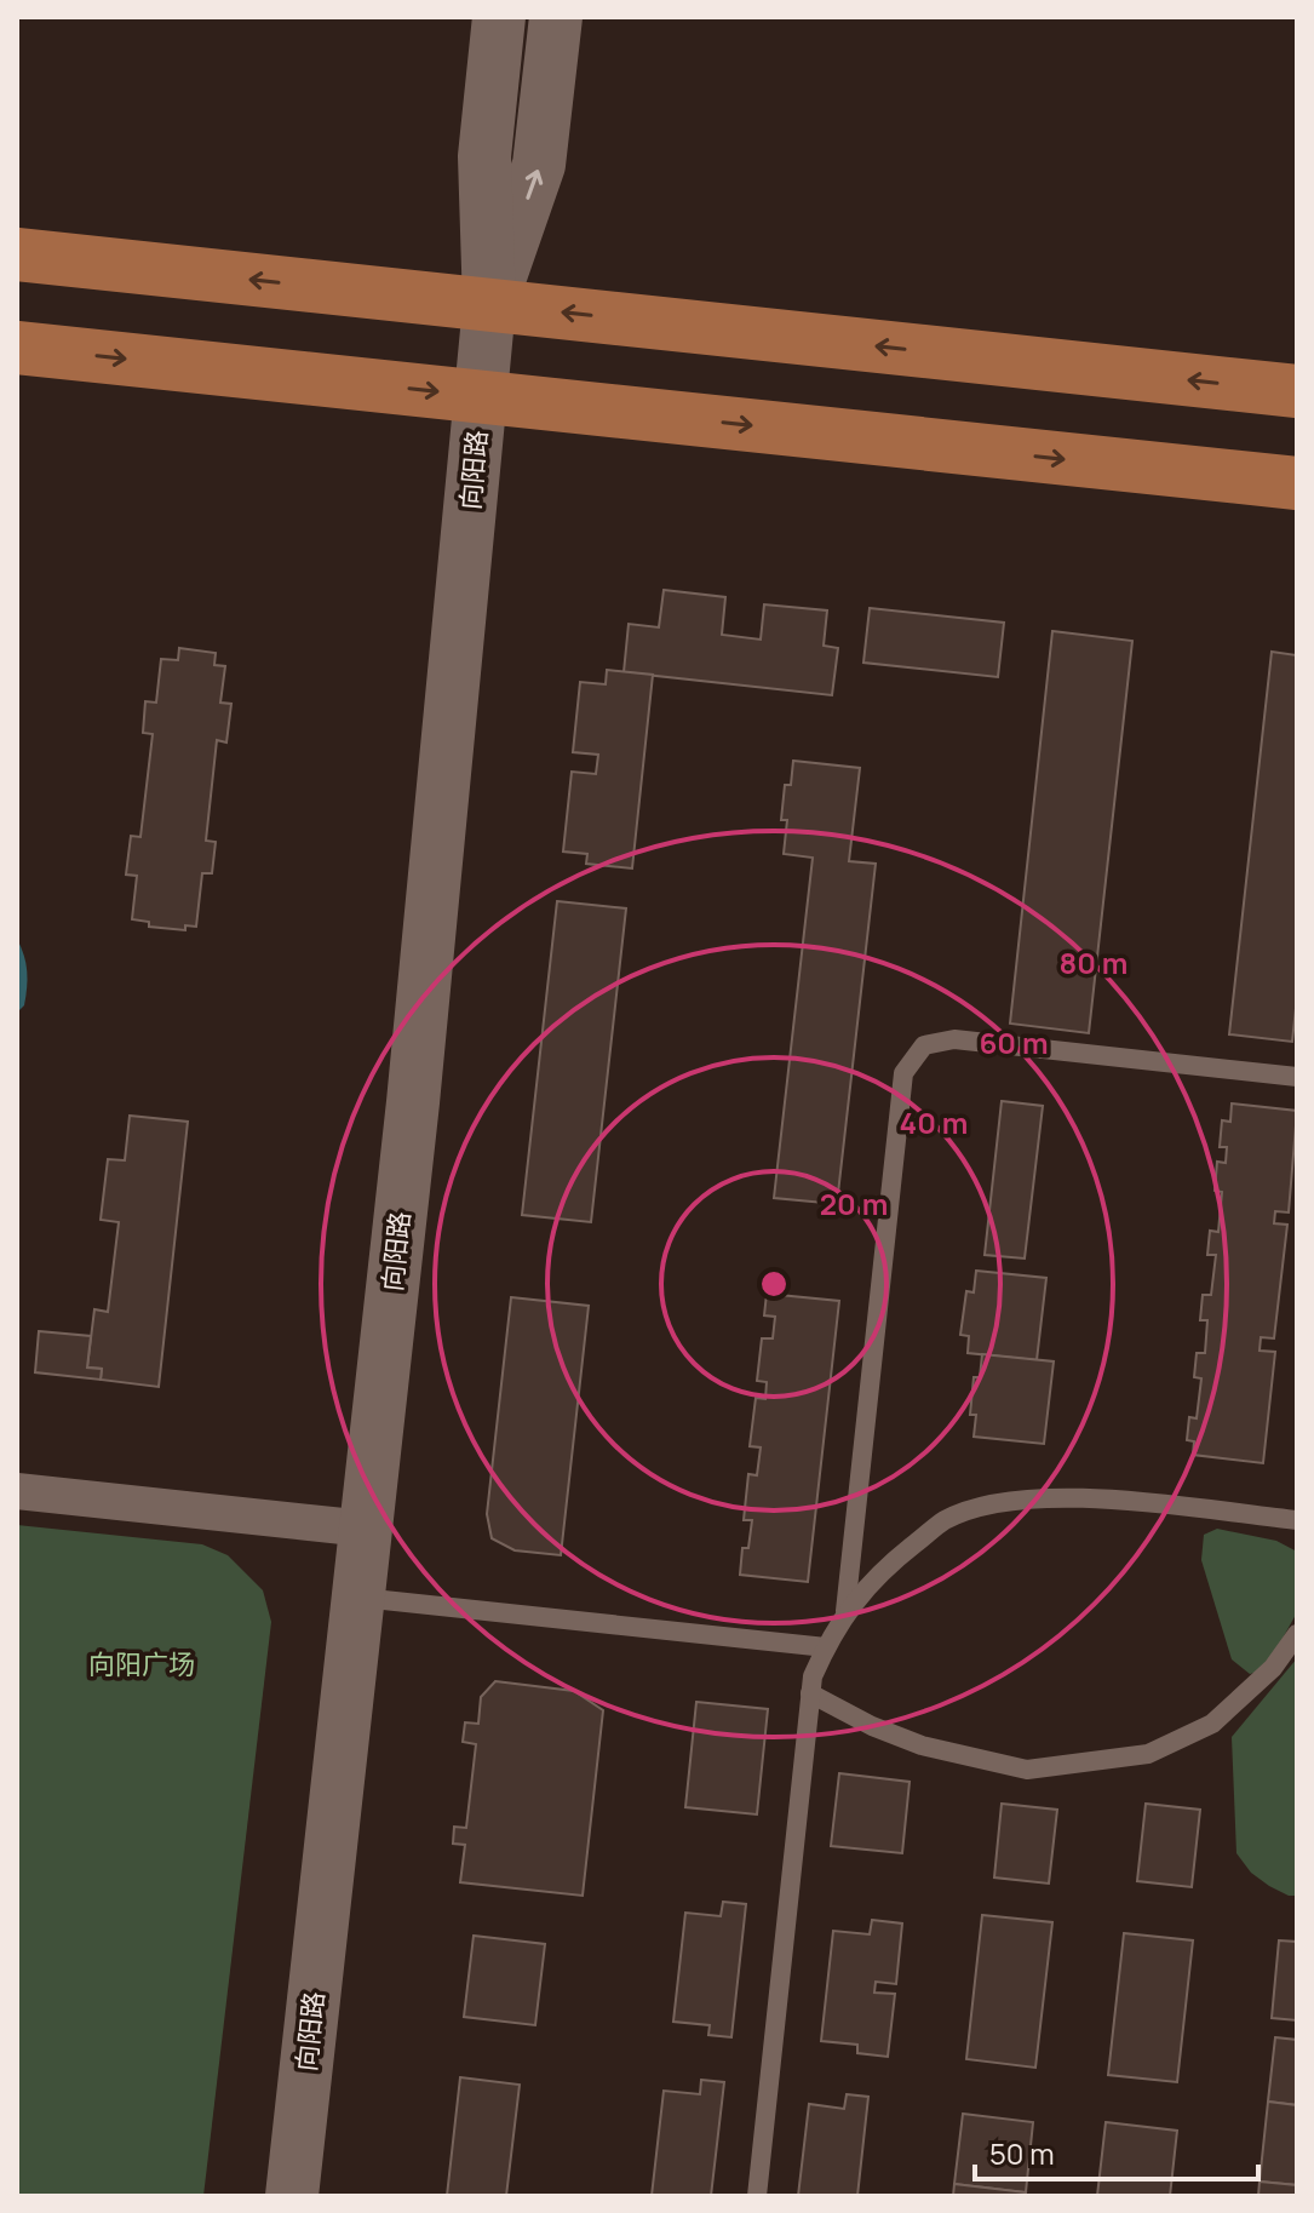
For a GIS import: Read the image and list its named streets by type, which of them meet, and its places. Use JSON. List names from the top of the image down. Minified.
{"streets":{"street":["向阳路"]},"parks":["向阳广场"],"scale_bar":"50 m","rings":["80 m","60 m","40 m","20 m"]}
